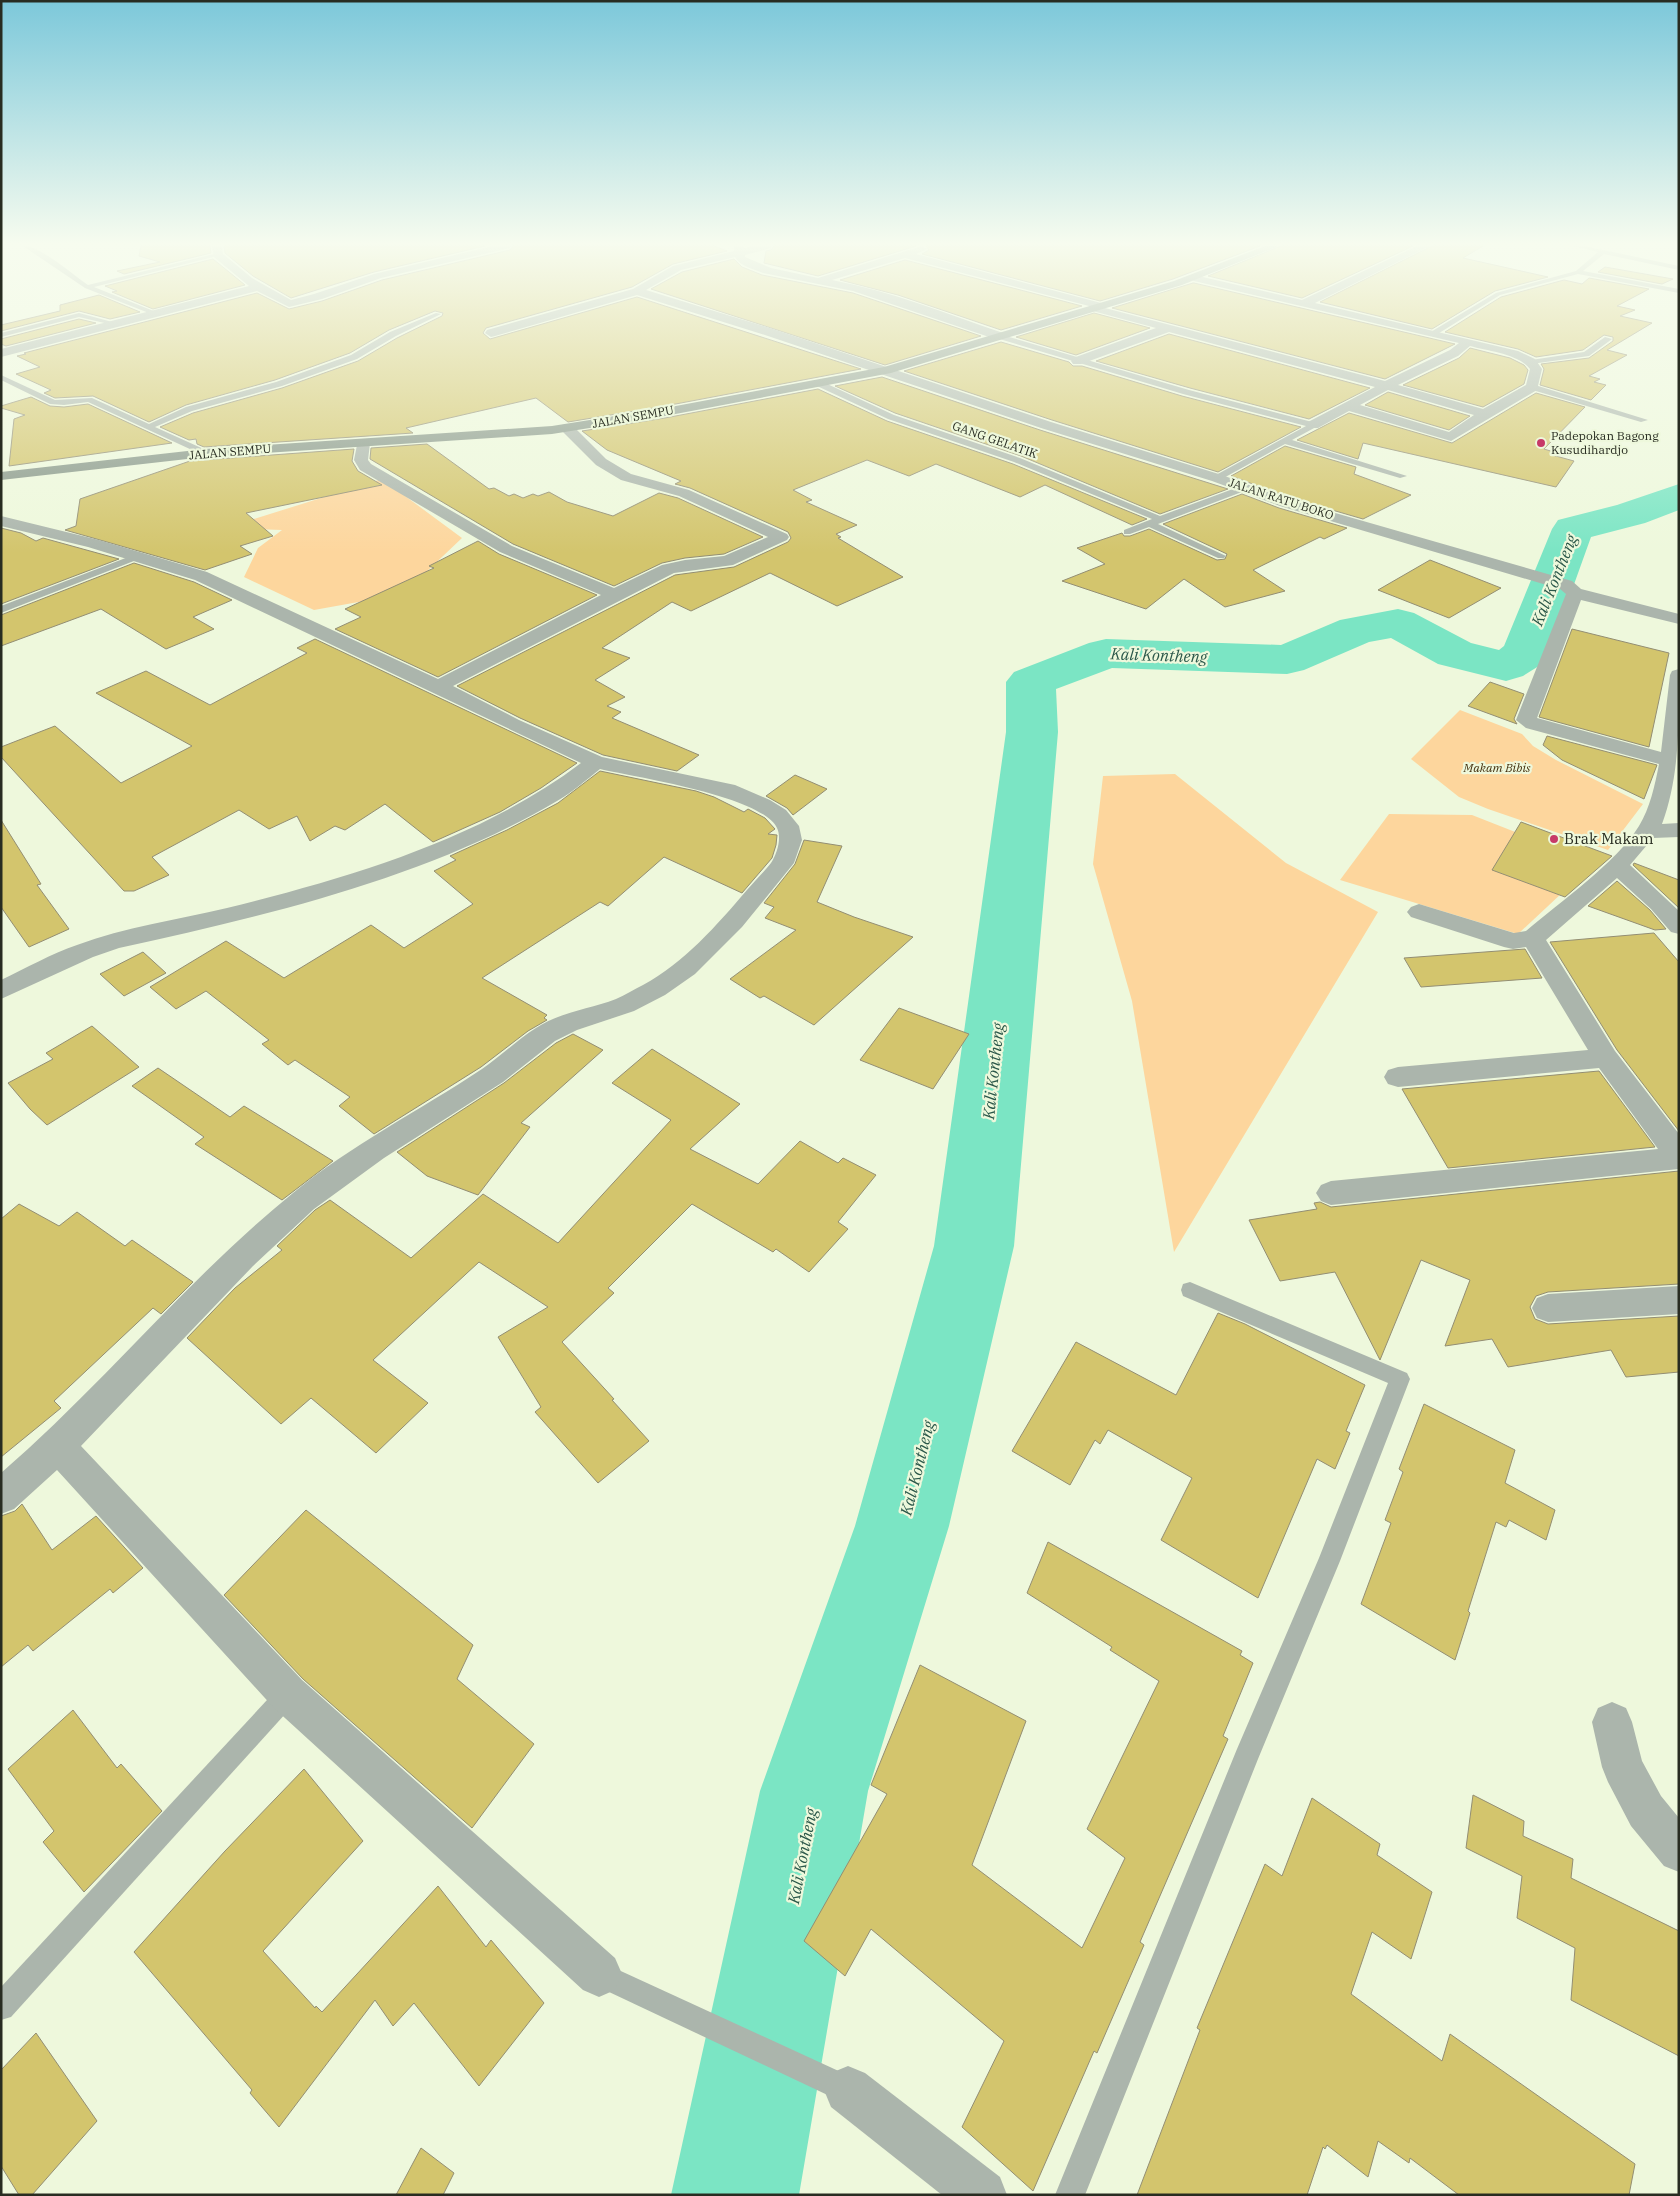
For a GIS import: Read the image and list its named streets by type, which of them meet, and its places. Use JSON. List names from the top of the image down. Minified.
{"streets":{"main road":["JALAN SEMPU"],"street":["JALAN RATU BOKO"],"lane":["GANG GELATIK"]},"crossings":[["JALAN SEMPU","GANG GELATIK"],["JALAN SEMPU","JALAN RATU BOKO"]],"water":["Kali Kontheng"],"parks":["Makam Bibis"],"places":["Padepokan Bagong Kusudihardjo","Brak Makam"]}
